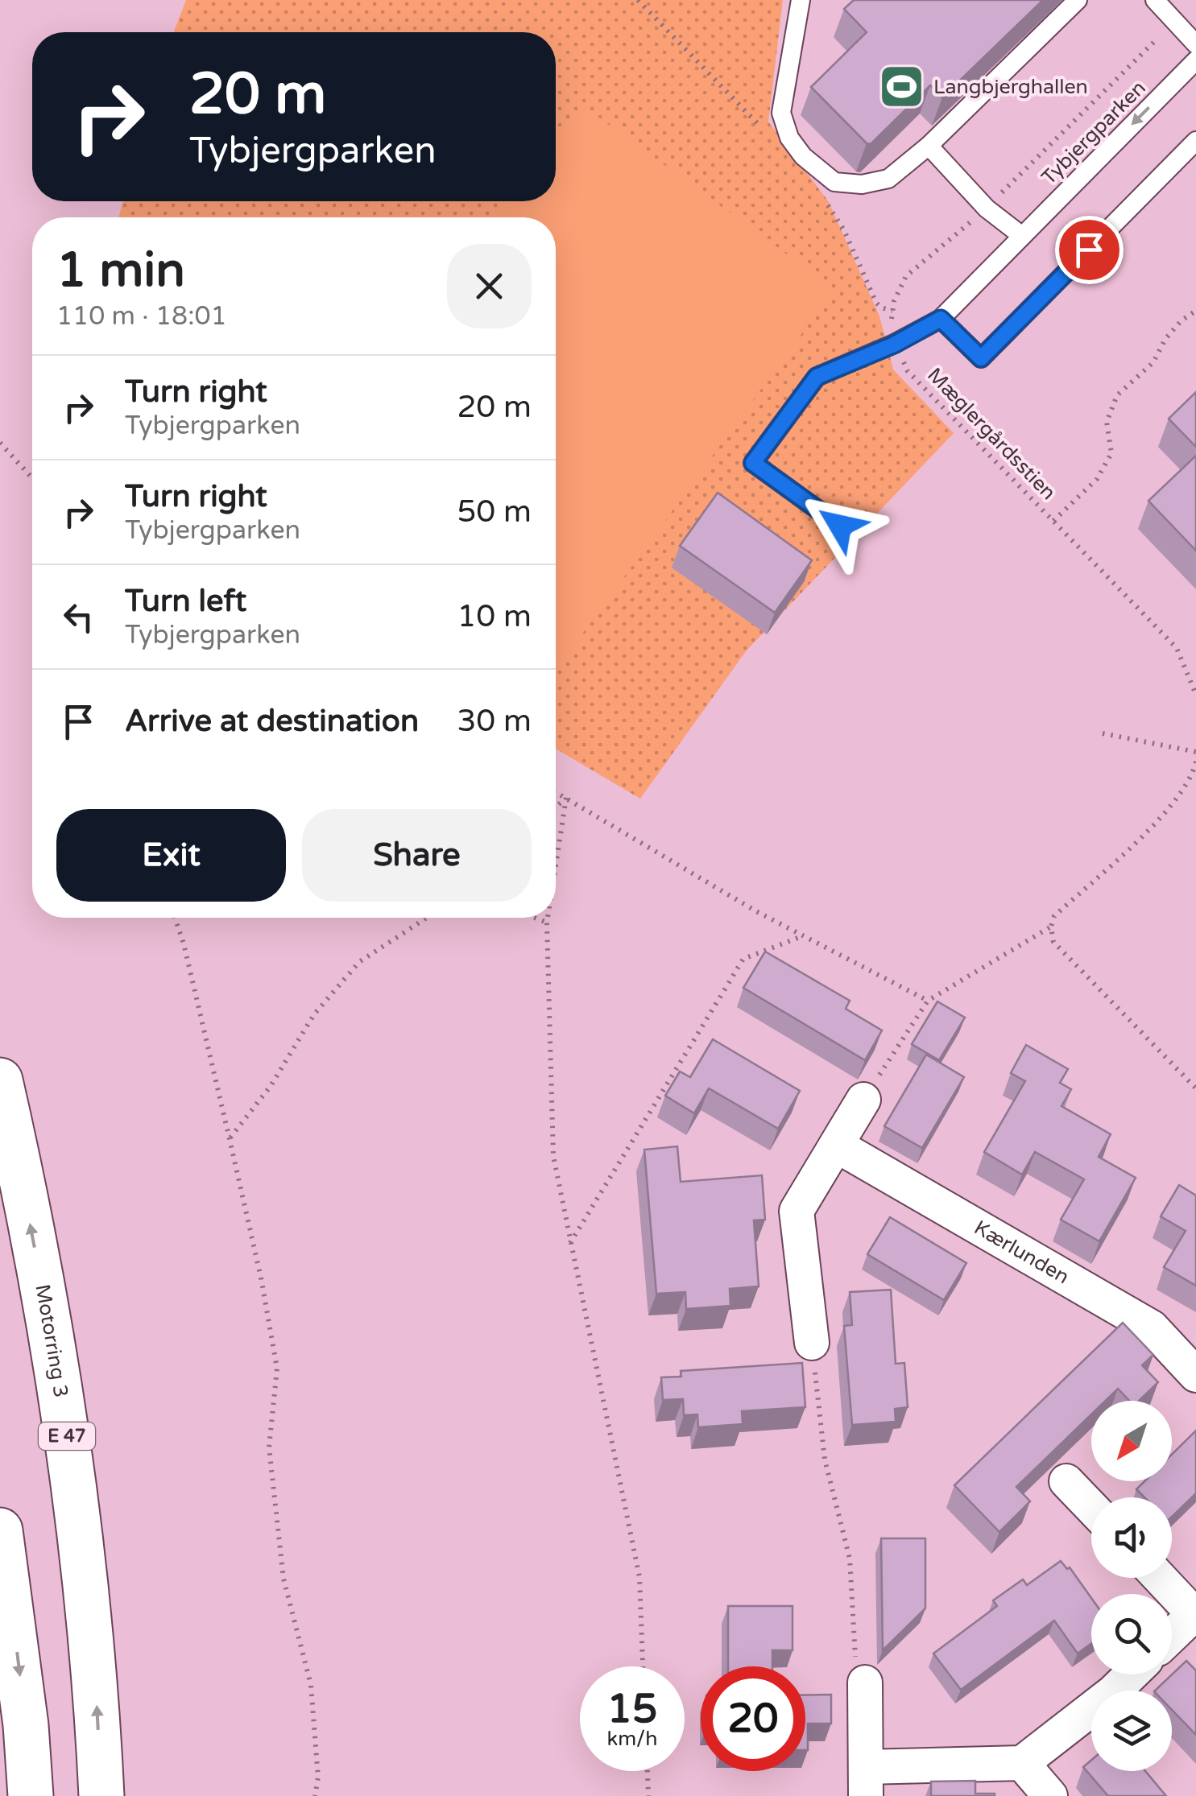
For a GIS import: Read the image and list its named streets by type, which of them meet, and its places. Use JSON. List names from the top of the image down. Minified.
{"streets":{"highway":["Motorring 3","E 47"],"street":["Kærlunden"],"lane":["Tybjergparken"],"path":["Mæglergårdsstien"]},"crossings":[["Tybjergparken","Mæglergårdsstien"]],"places":{"sports":["Langbjerghallen"]},"north":"bottom left","page":{"turn":["20 m","Tybjergparken"],"heading":["1 min","110 m · 18:01"],"list":[{"name":"Turn right","note":"Tybjergparken","value":"20 m"},{"name":"Turn right","note":"Tybjergparken","value":"50 m"},{"name":"Turn left","note":"Tybjergparken","value":"10 m"},{"name":"Arrive at destination","value":"30 m"}],"buttons":["Exit","Share"],"speed":"15 km/h","limit":"20"}}
